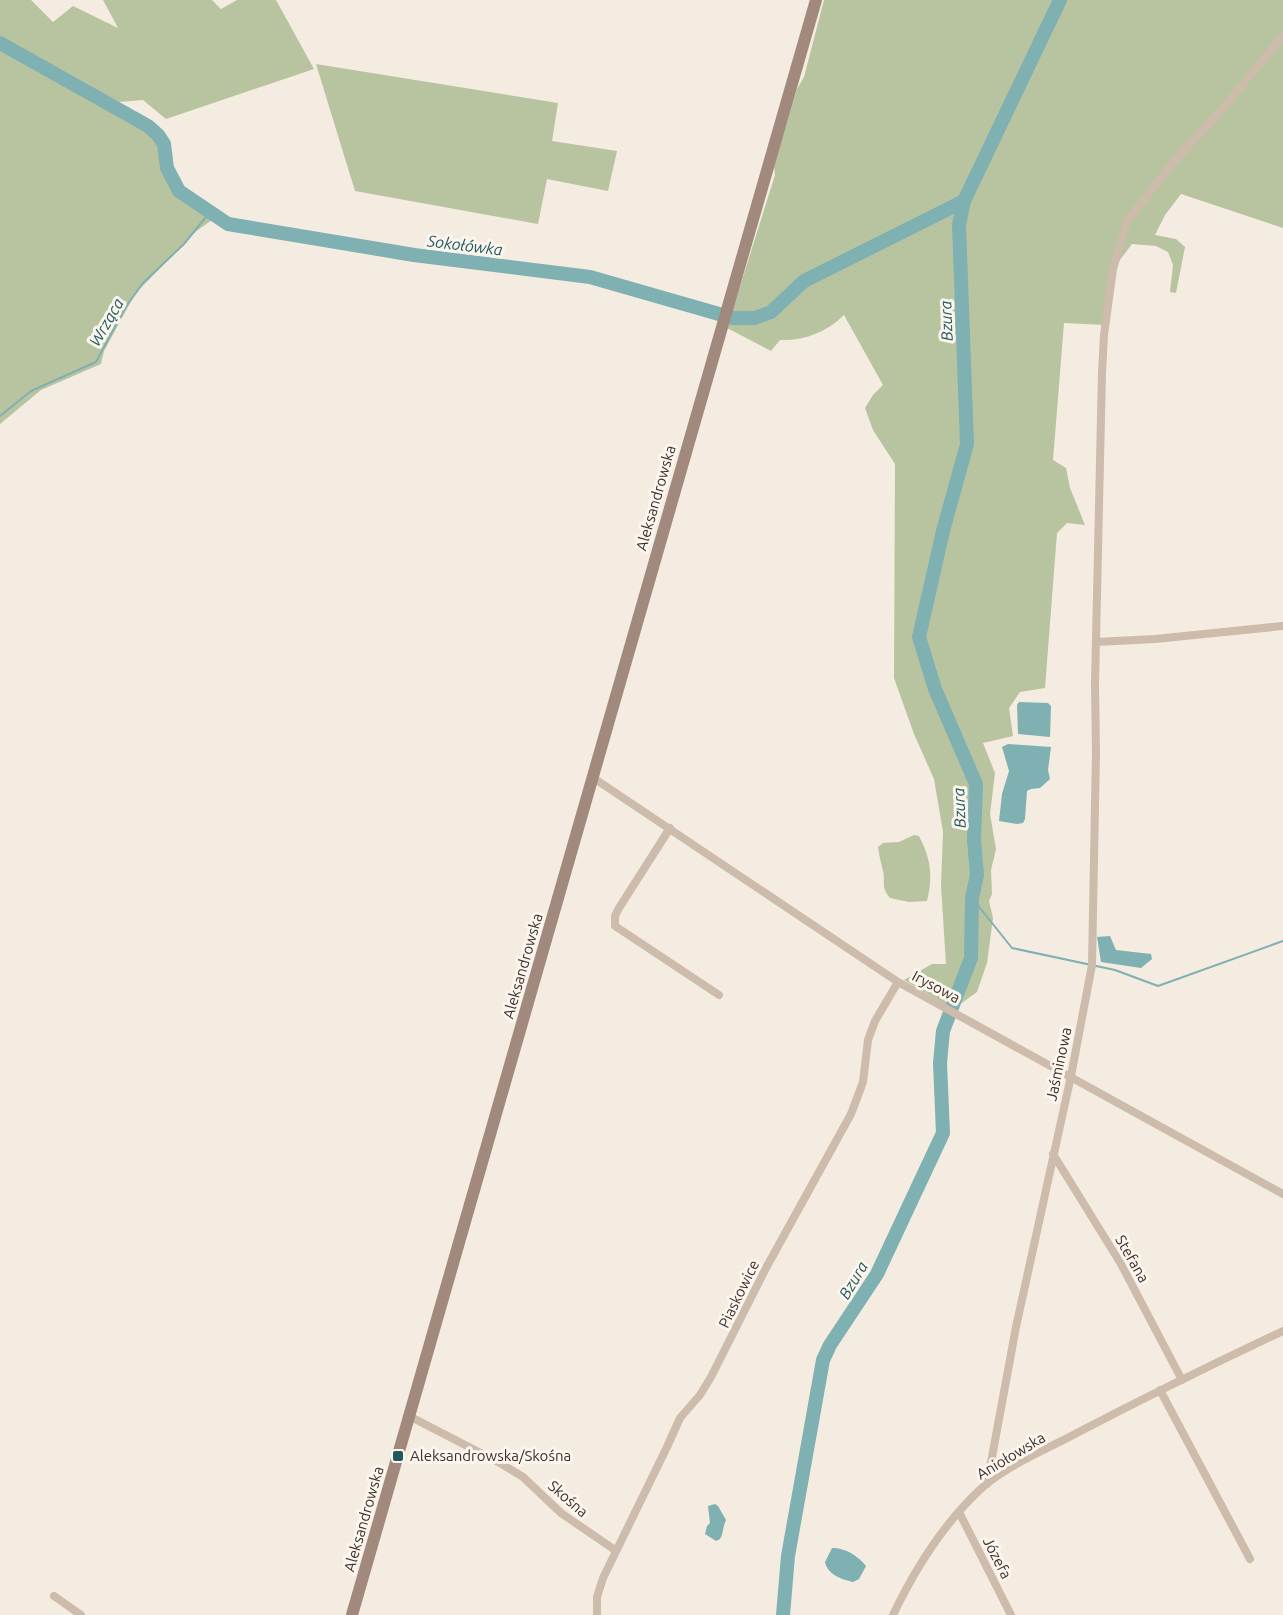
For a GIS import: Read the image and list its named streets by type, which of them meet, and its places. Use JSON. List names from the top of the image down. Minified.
{"streets":{"main road":["Aleksandrowska"],"street":["Irysowa","Jaśminowa","Stefana","Piaskowice","Aniołowska","Skośna","Józefa"]},"crossings":[["Aleksandrowska","Irysowa"],["Aleksandrowska","Skośna"],["Irysowa","Jaśminowa"],["Irysowa","Piaskowice"],["Jaśminowa","Stefana"],["Jaśminowa","Aniołowska"],["Stefana","Aniołowska"],["Piaskowice","Skośna"],["Aniołowska","Józefa"]],"water":["Sokołówka","Bzura","Wrząca"],"places":{"transit":["Aleksandrowska/Skośna"]}}
